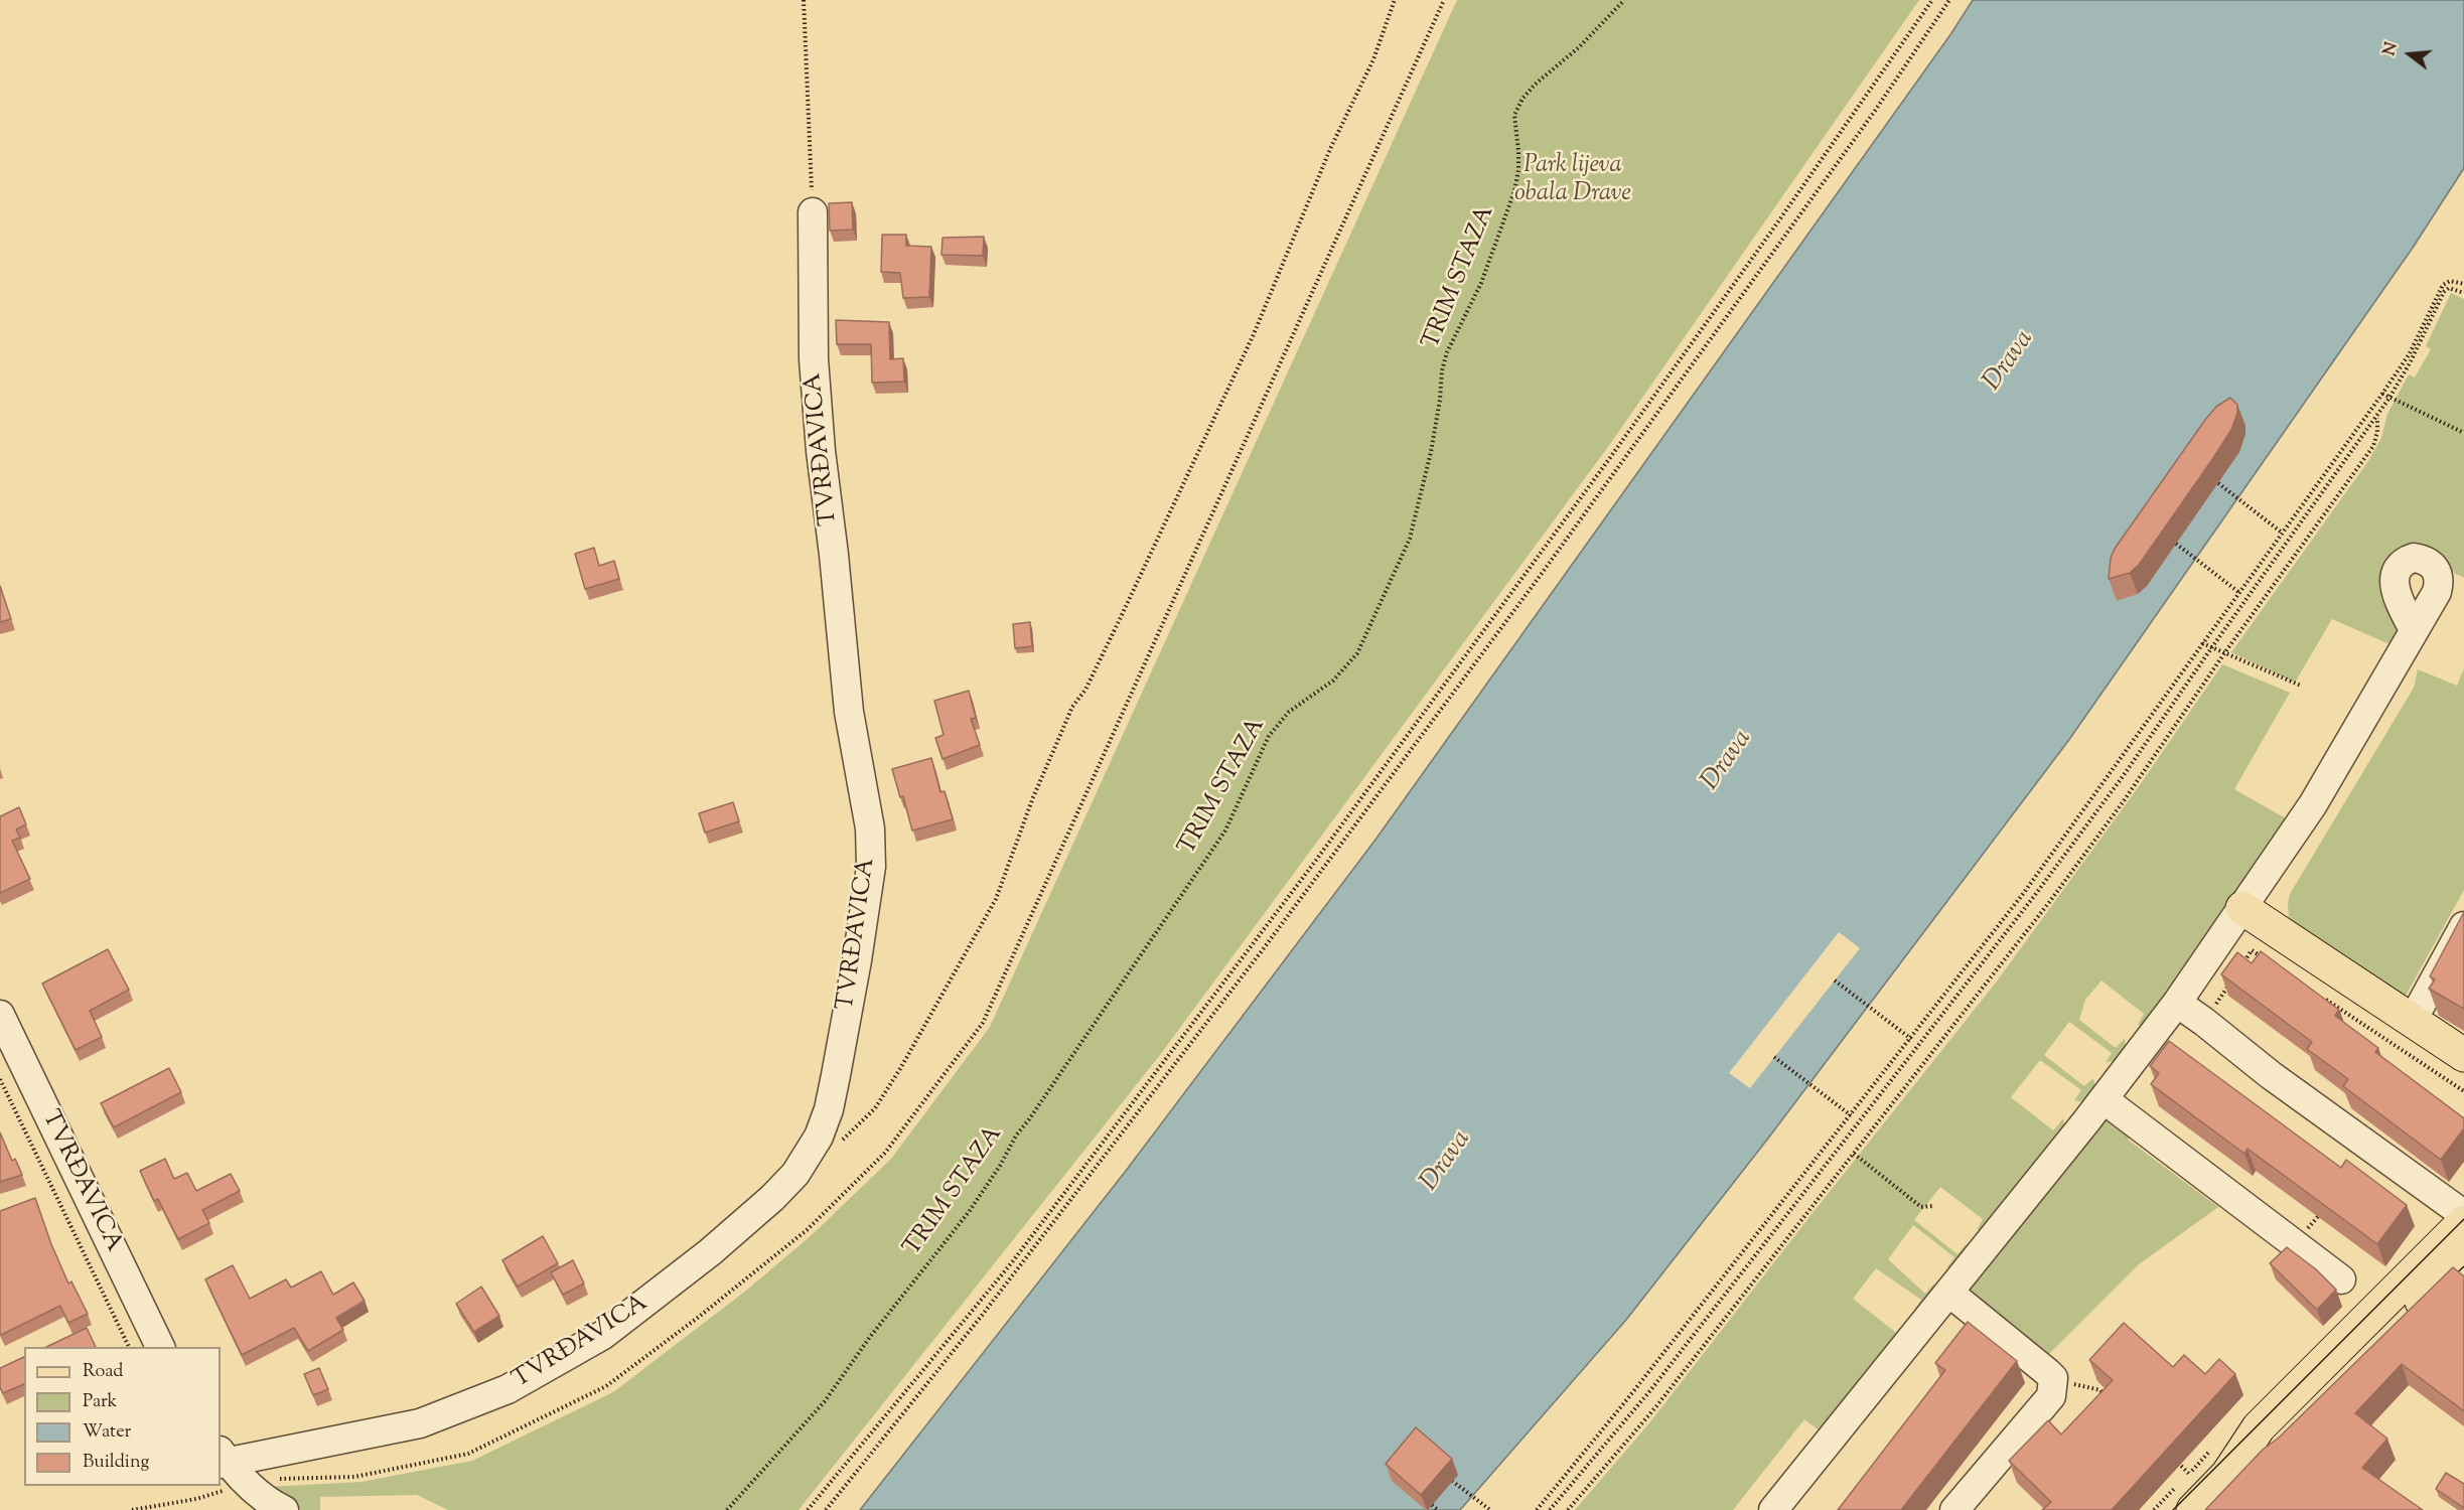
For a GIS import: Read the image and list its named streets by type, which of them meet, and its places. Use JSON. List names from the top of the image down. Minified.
{"streets":{"street":["TVRĐAVICA"],"path":["TRIM STAZA"]},"water":["Drava"],"parks":["Park lijeva obala Drave"],"legend":["Road","Park","Water","Building"],"north":"left"}
